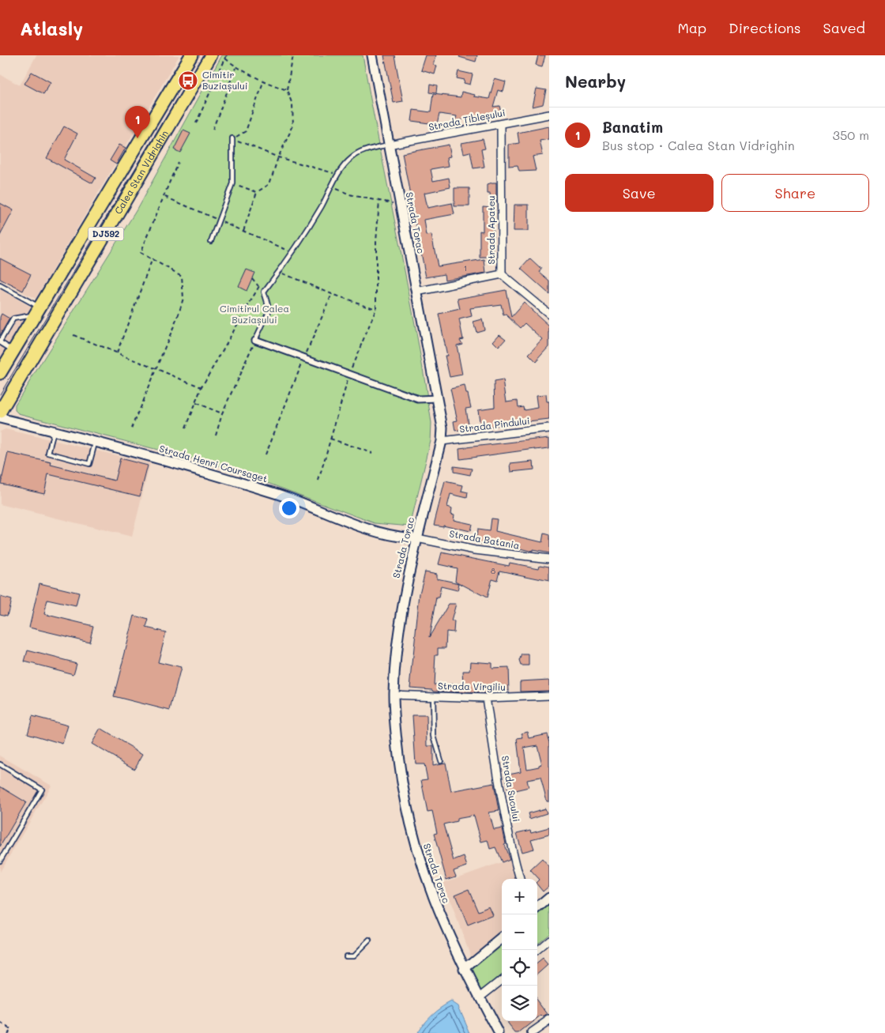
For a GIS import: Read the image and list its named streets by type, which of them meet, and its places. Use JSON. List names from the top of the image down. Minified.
{"streets":{"main road":["Calea Stan Vidrighin","DJ592"],"street":["Strada Țibleșului","Strada Torac","Strada Apateu","Strada Pindului","Strada Henri Coursaget","Strada Batania","Strada Virgiliu","Strada Sucului"]},"crossings":[["Strada Țibleșului","Strada Torac"],["Strada Țibleșului","Strada Apateu"],["Strada Torac","Strada Pindului"],["Strada Torac","Strada Henri Coursaget"],["Strada Torac","Strada Batania"],["Strada Torac","Strada Virgiliu"],["Strada Henri Coursaget","Strada Batania"],["Strada Virgiliu","Strada Sucului"]],"parks":["Cimitirul Calea Buziașului"],"places":{"bus stop":["Cimitir Buziașului"]},"house_numbers":["1","8"],"page":{"header":"Atlasly","nav":["Map","Directions","Saved"],"heading":"Nearby","pins":"1","list":[{"mark":"1","name":"Banatim","note":"Bus stop · Calea Stan Vidrighin","value":"350 m"}],"buttons":["Save","Share"],"map_buttons":["+","−"]}}
